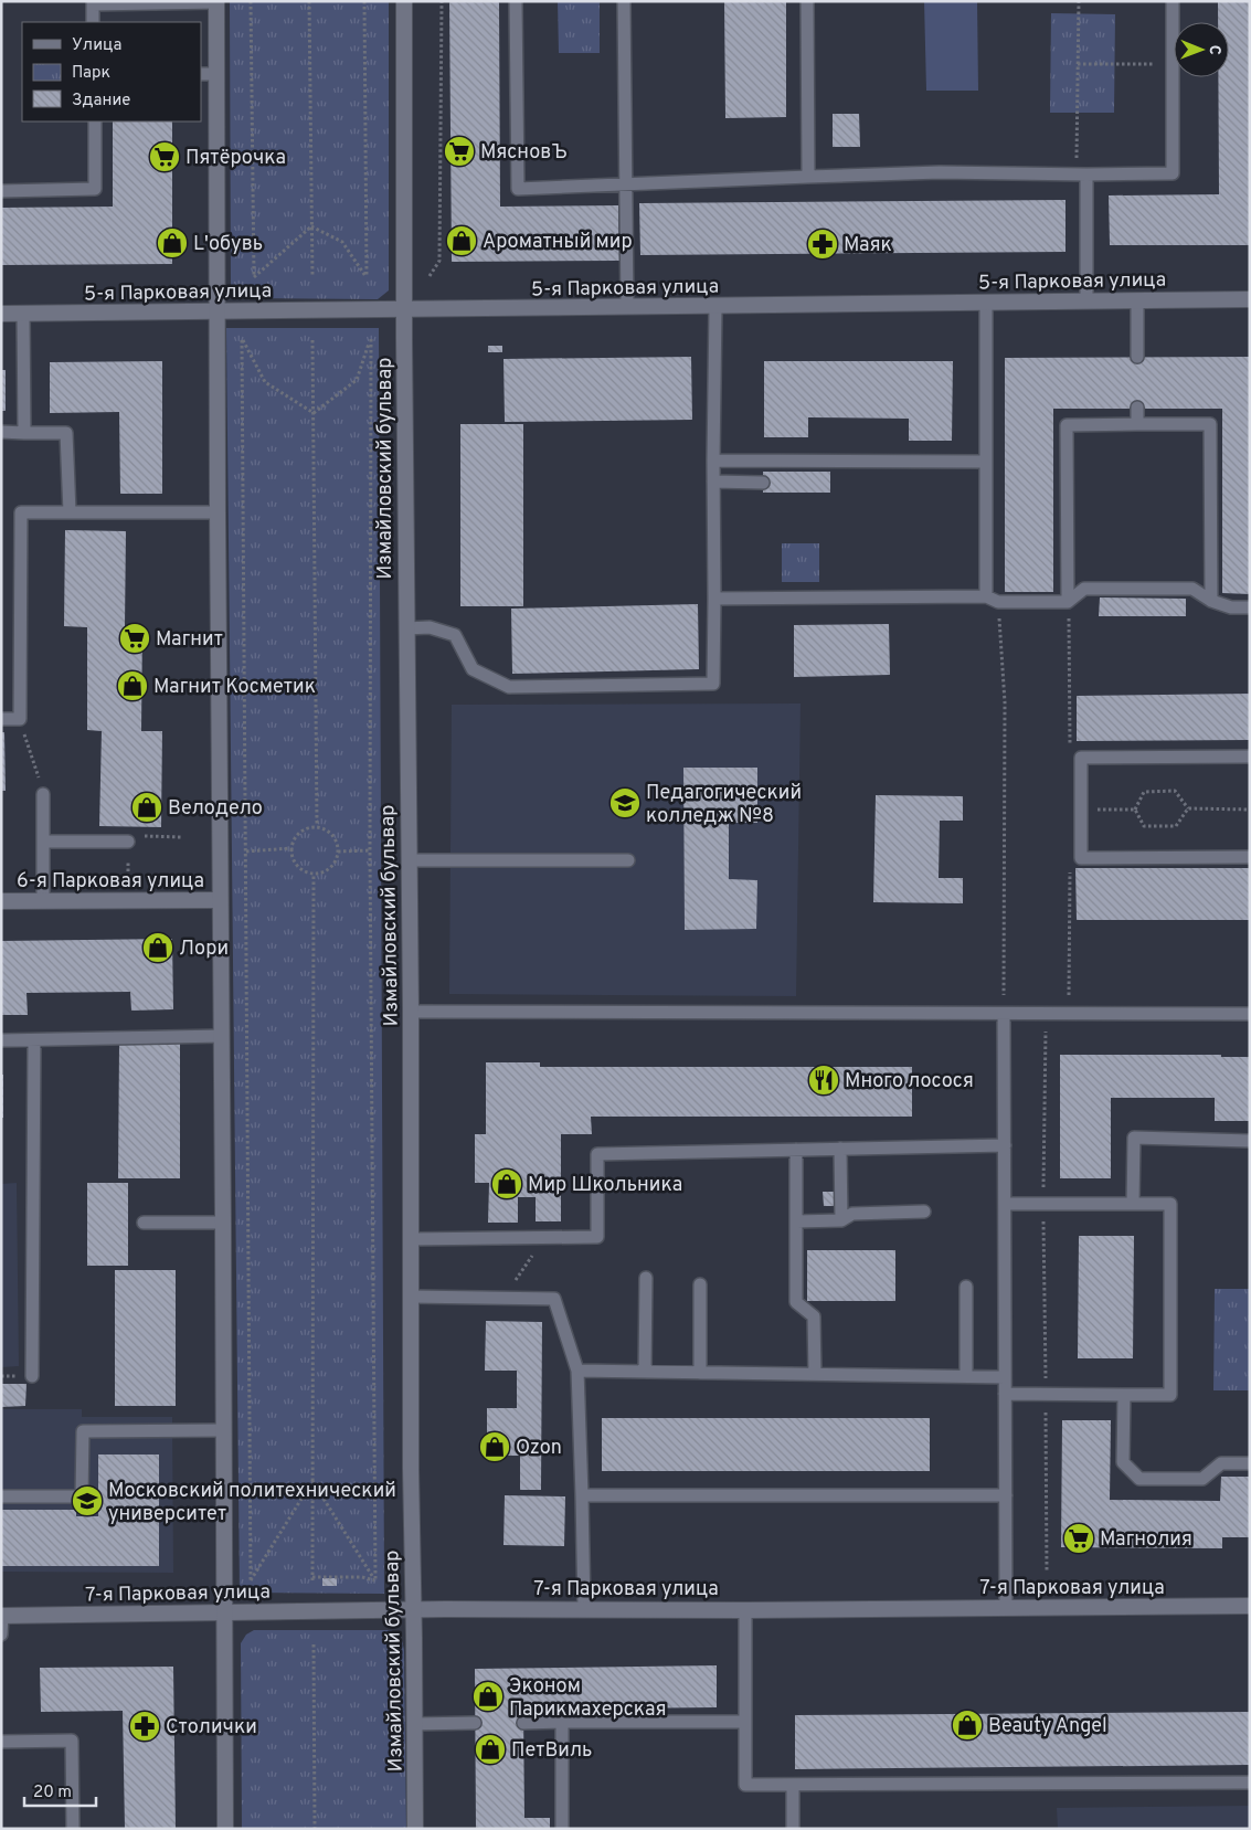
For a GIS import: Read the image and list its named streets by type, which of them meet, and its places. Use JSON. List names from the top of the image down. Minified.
{"streets":{"street":["5-я Парковая улица","Измайловский бульвар","6-я Парковая улица","7-я Парковая улица"]},"crossings":[["5-я Парковая улица","Измайловский бульвар"],["Измайловский бульвар","7-я Парковая улица"]],"places":{"supermarket":["МясновЪ","Пятёрочка","Магнит","Магнолия"],"shop":["Ароматный мир","L'обувь","Магнит Косметик","Велодело","Лори","Мир Школьника","Ozon","Эконом Парикмахерская","Beauty Angel","ПетВиль"],"pharmacy":["Маяк","Столички"],"school or university":["Педагогический колледж №8","Московский политехнический университет"],"restaurant":["Много лосося"]},"legend":["Улица","Парк","Здание"],"scale_bar":"20 m","north":"right"}
